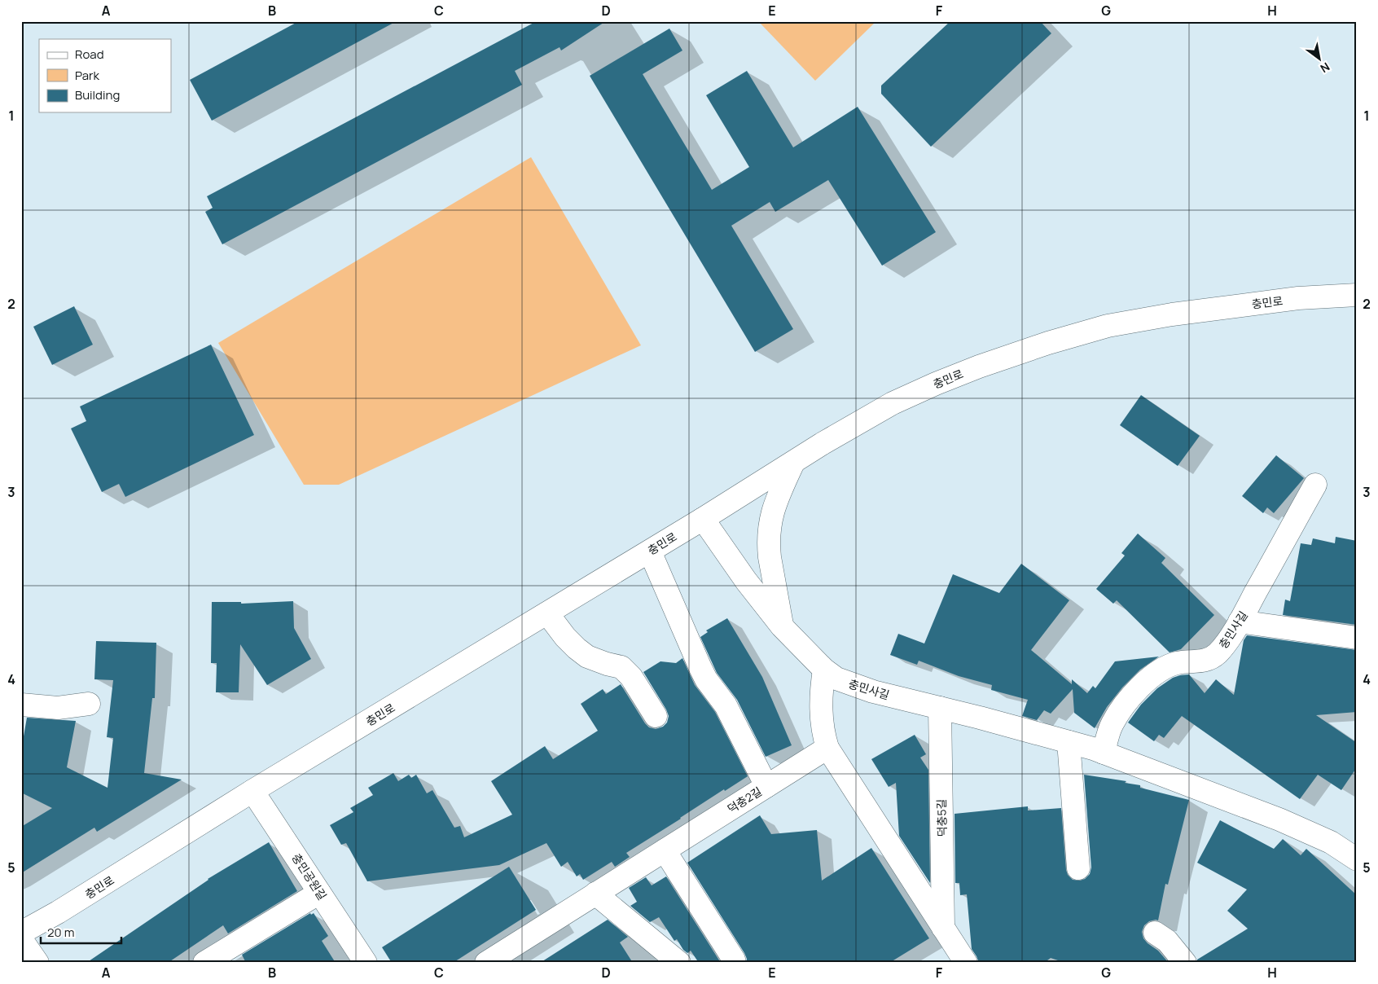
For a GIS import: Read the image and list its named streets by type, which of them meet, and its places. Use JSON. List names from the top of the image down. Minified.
{"streets":{"street":["충민로","충민사길","덕충2길","덕충5길","충민공원길"]},"crossings":[["충민로","충민사길"],["충민로","충민공원길"],["충민사길","덕충5길"]],"legend":["Road","Park","Building"],"scale_bar":"20 m","north":"bottom right","grid":{"columns":["A","B","C","D","E","F","G","H"],"rows":["1","2","3","4","5"]}}
